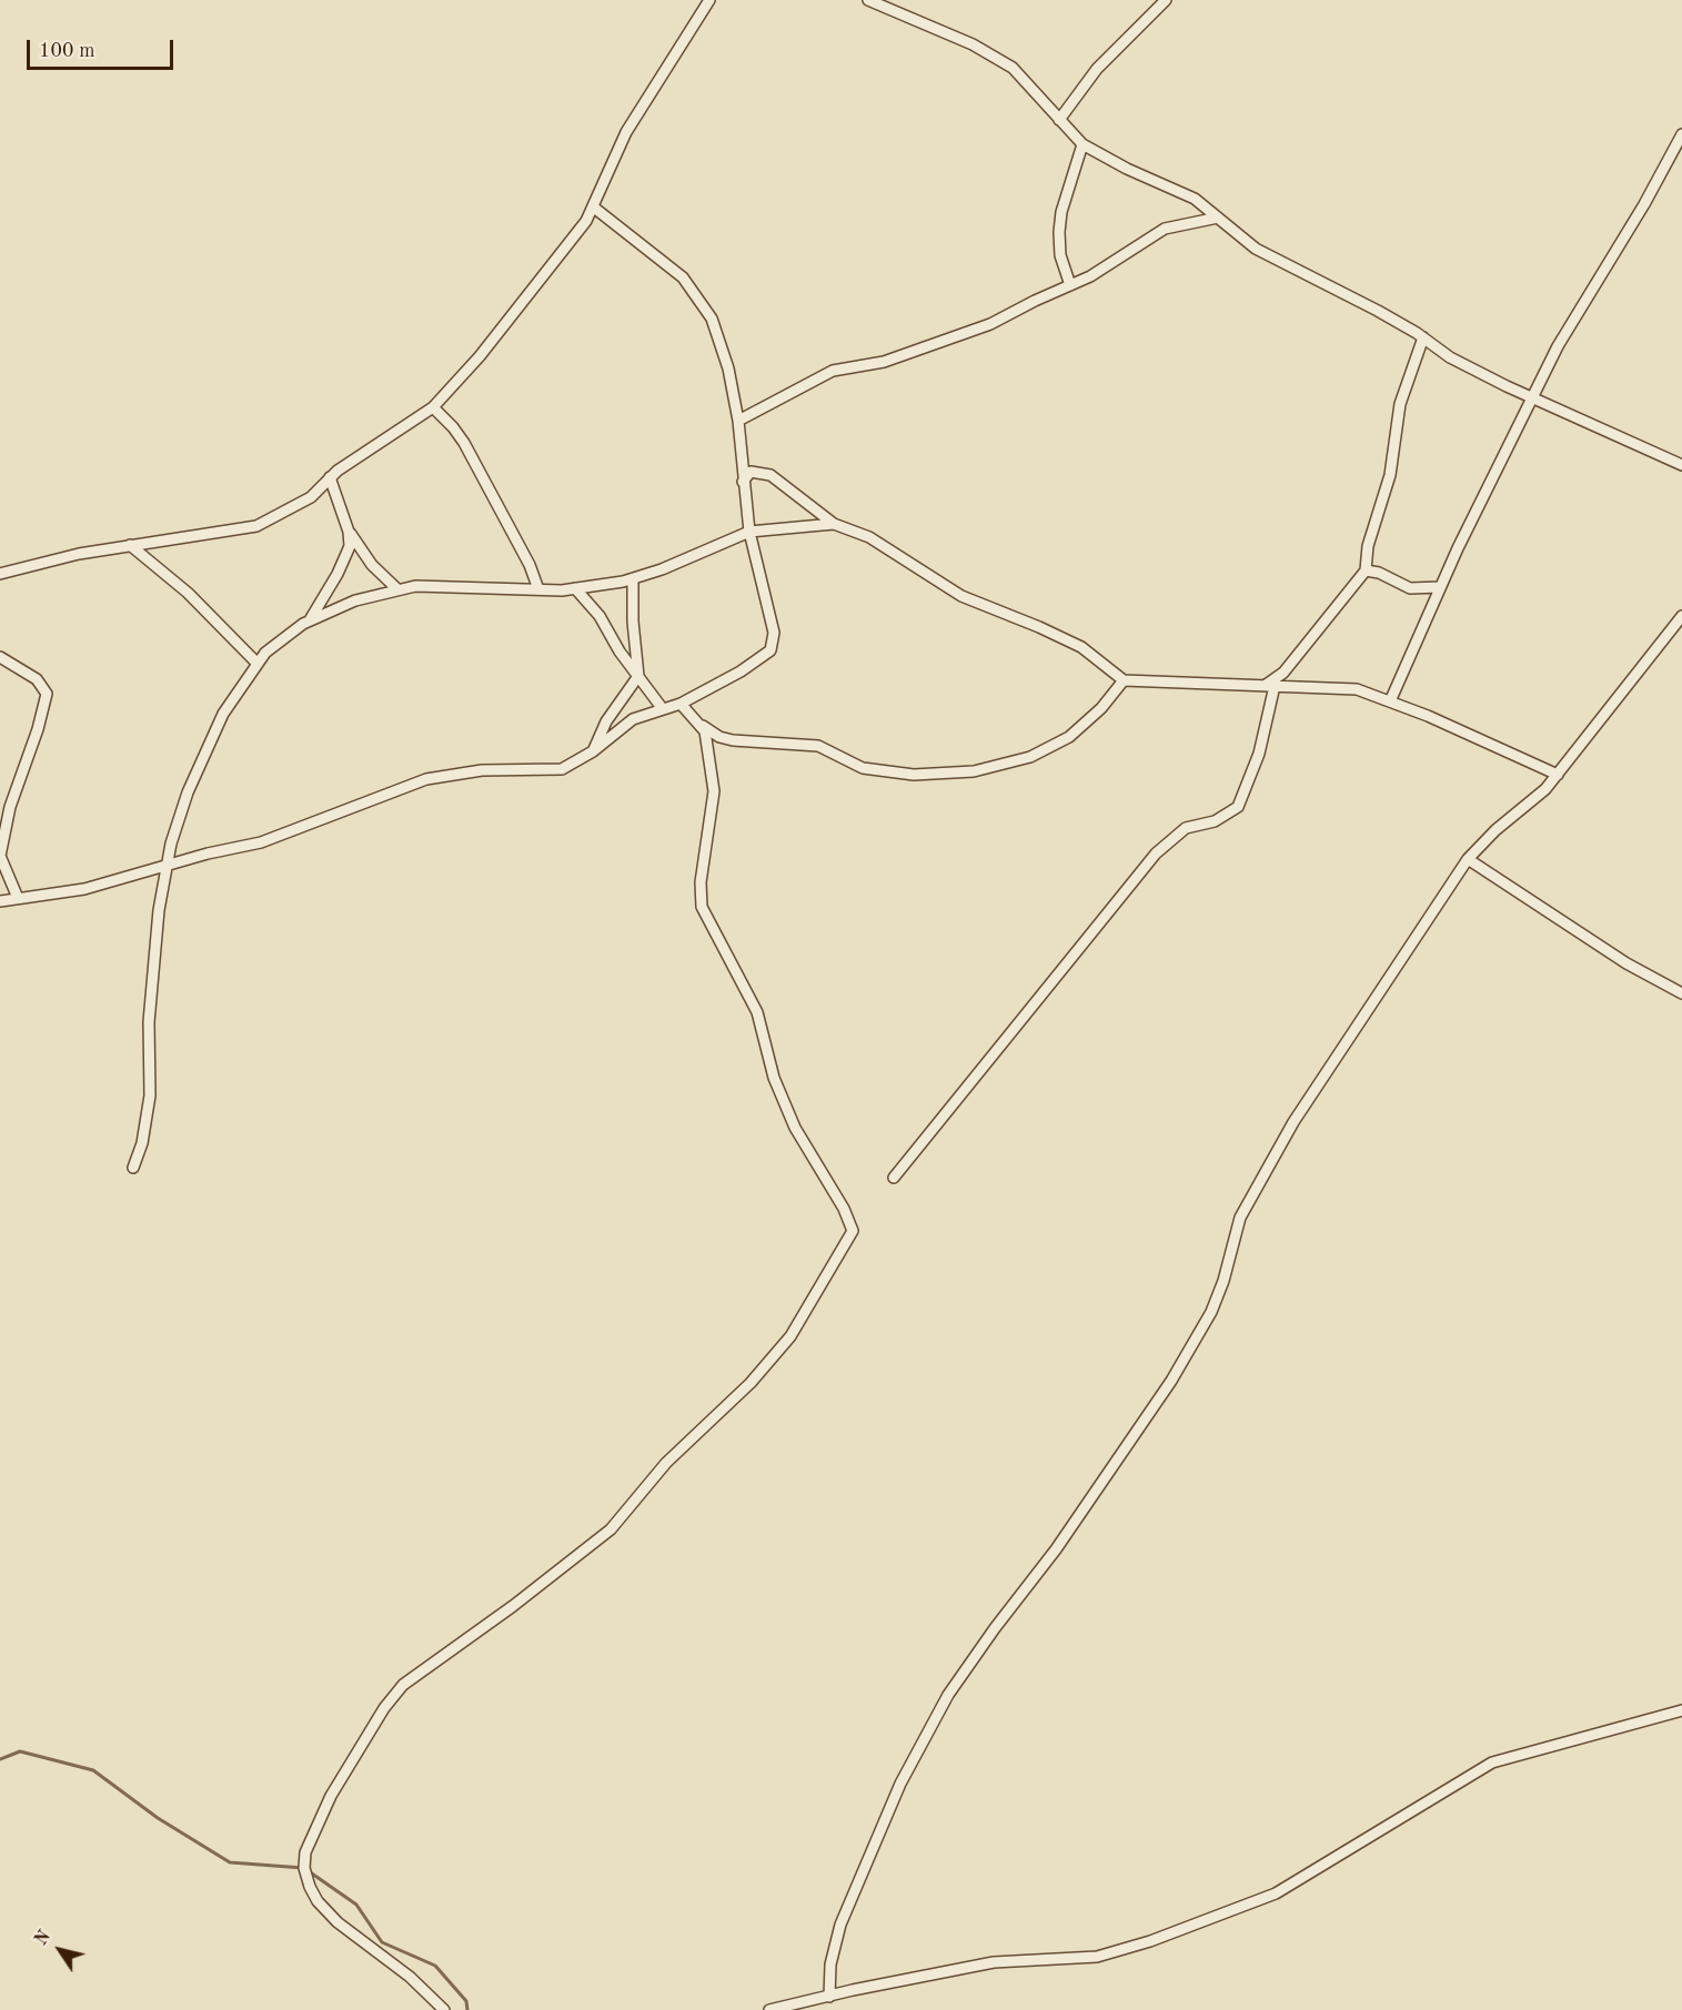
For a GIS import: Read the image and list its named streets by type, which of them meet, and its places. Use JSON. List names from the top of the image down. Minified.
{"scale_bar":"100 m","north":"top left"}
